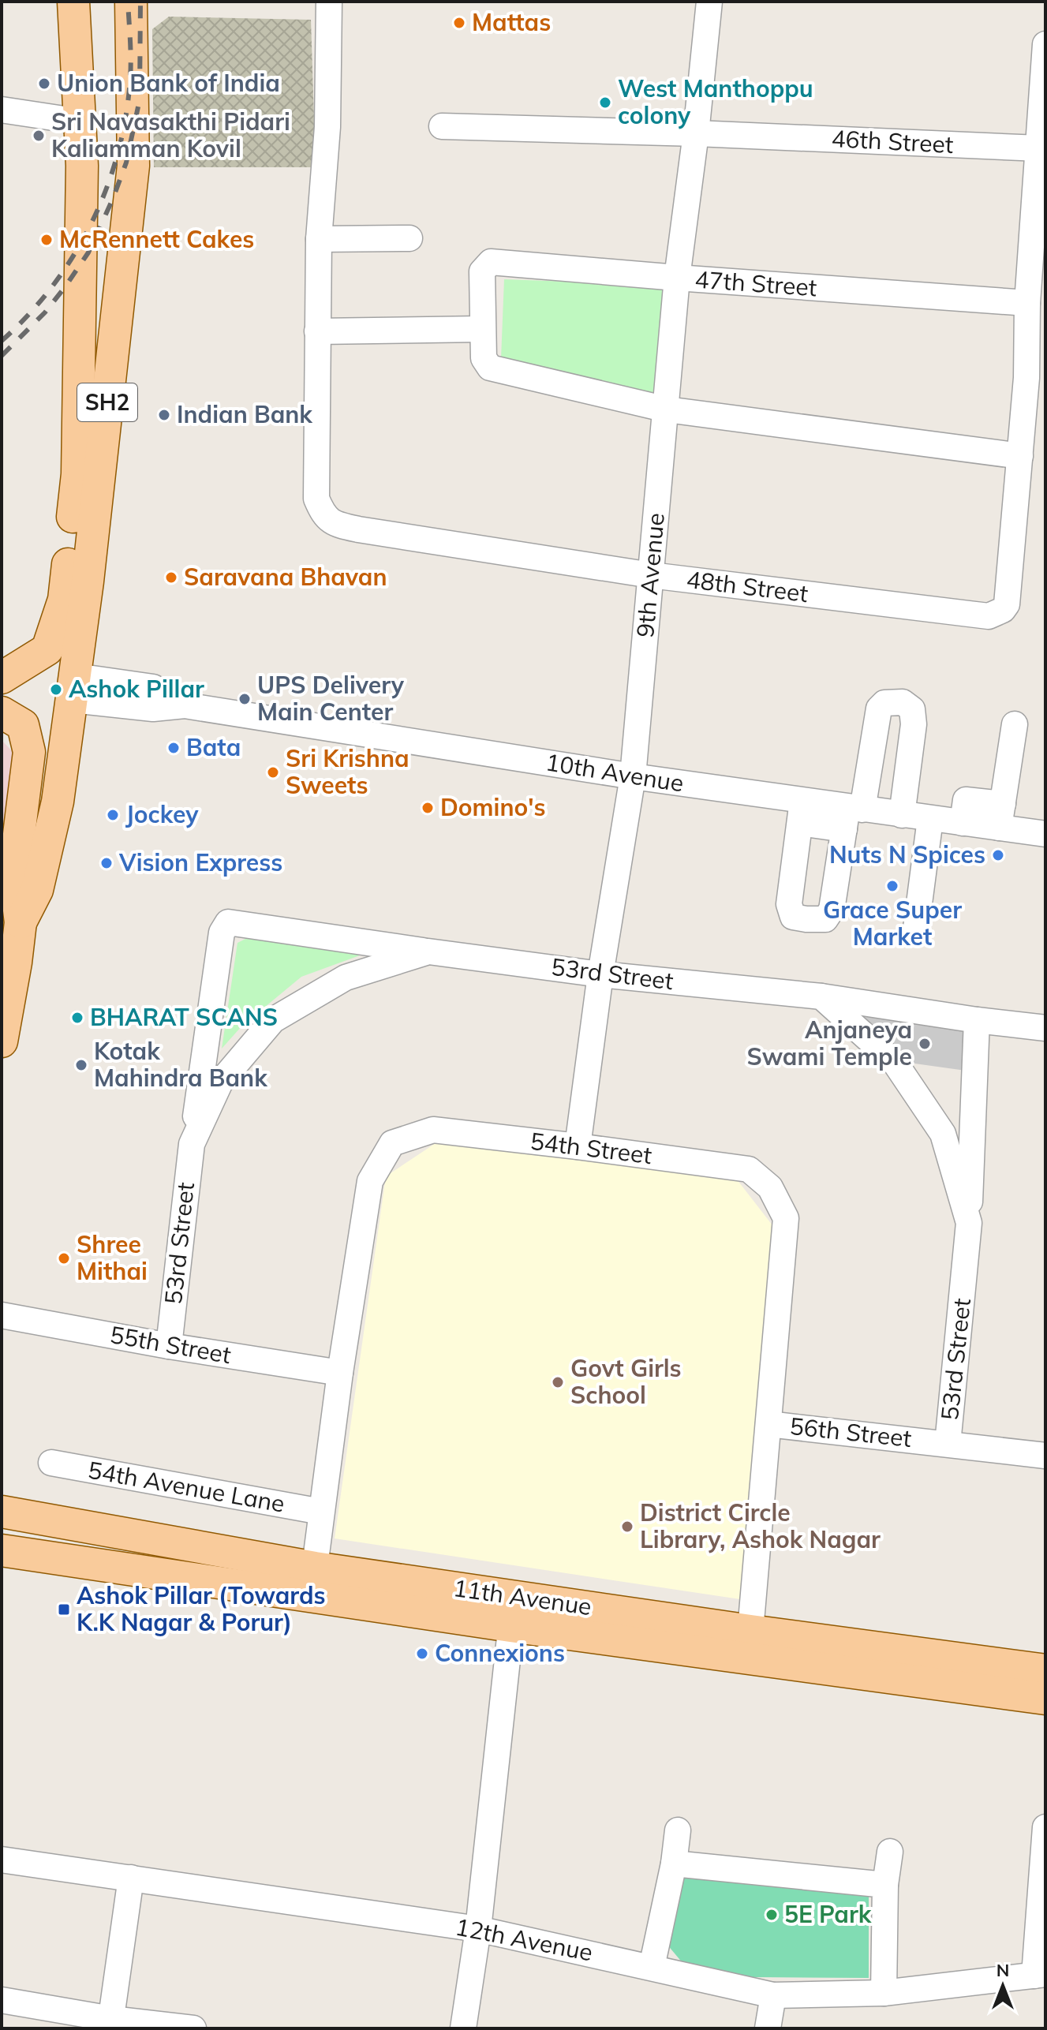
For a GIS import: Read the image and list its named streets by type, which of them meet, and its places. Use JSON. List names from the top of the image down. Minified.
{"streets":{"main road":["SH2","11th Avenue"],"street":["46th Street","47th Street","9th Avenue","48th Street","10th Avenue","53rd Street","54th Street","55th Street","56th Street","54th Avenue Lane","12th Avenue"]},"crossings":[["46th Street","9th Avenue"],["47th Street","9th Avenue"],["SH2","10th Avenue"],["9th Avenue","48th Street"],["9th Avenue","10th Avenue"],["9th Avenue","53rd Street"],["9th Avenue","54th Street"],["53rd Street","55th Street"],["53rd Street","56th Street"],["54th Street","55th Street"],["54th Street","56th Street"],["54th Street","54th Avenue Lane"],["54th Street","11th Avenue"]],"places":{"other":["Mattas","Union Bank of India","West Manthoppu colony","Sri Navasakthi Pidari Kaliamman Kovil","McRennett Cakes","Indian Bank","Saravana Bhavan","Ashok Pillar","UPS Delivery Main Center","Bata","Sri Krishna Sweets","Domino's","Jockey","Nuts N Spices","Vision Express","Grace Super Market","BHARAT SCANS","Anjaneya Swami Temple","Kotak Mahindra Bank","Shree Mithai","Govt Girls School","District Circle Library, Ashok Nagar","Connexions","5E Park"],"transit":["Ashok Pillar (Towards K.K Nagar & Porur)"]},"north":"top"}
